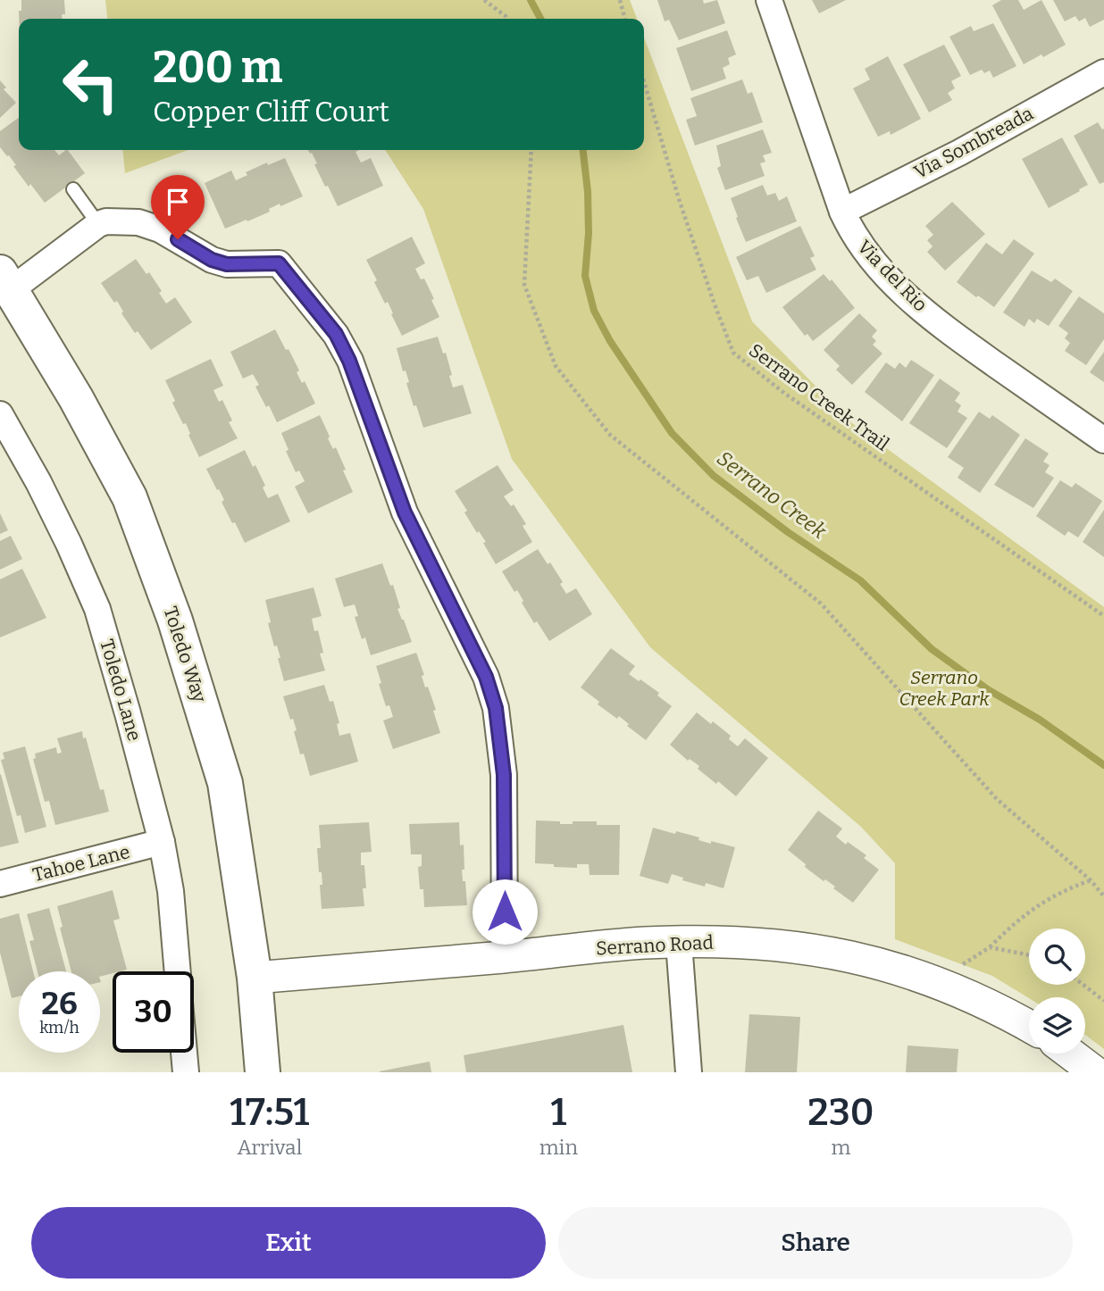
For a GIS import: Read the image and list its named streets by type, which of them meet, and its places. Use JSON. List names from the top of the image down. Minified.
{"streets":{"main road":["Toledo Way"],"street":["Via Sombreada","Via del Rio","Toledo Lane","Tahoe Lane","Serrano Road"],"path":["Serrano Creek Trail"]},"crossings":[["Via Sombreada","Via del Rio"],["Toledo Way","Serrano Road"],["Toledo Lane","Tahoe Lane"]],"water":["Serrano Creek"],"parks":["Serrano Creek Park"],"page":{"turn":["200 m","Copper Cliff Court"],"speed":"26 km/h","limit":"30","eta":["17:51","Arrival","1","min","230","m"],"buttons":["Exit","Share"]}}
